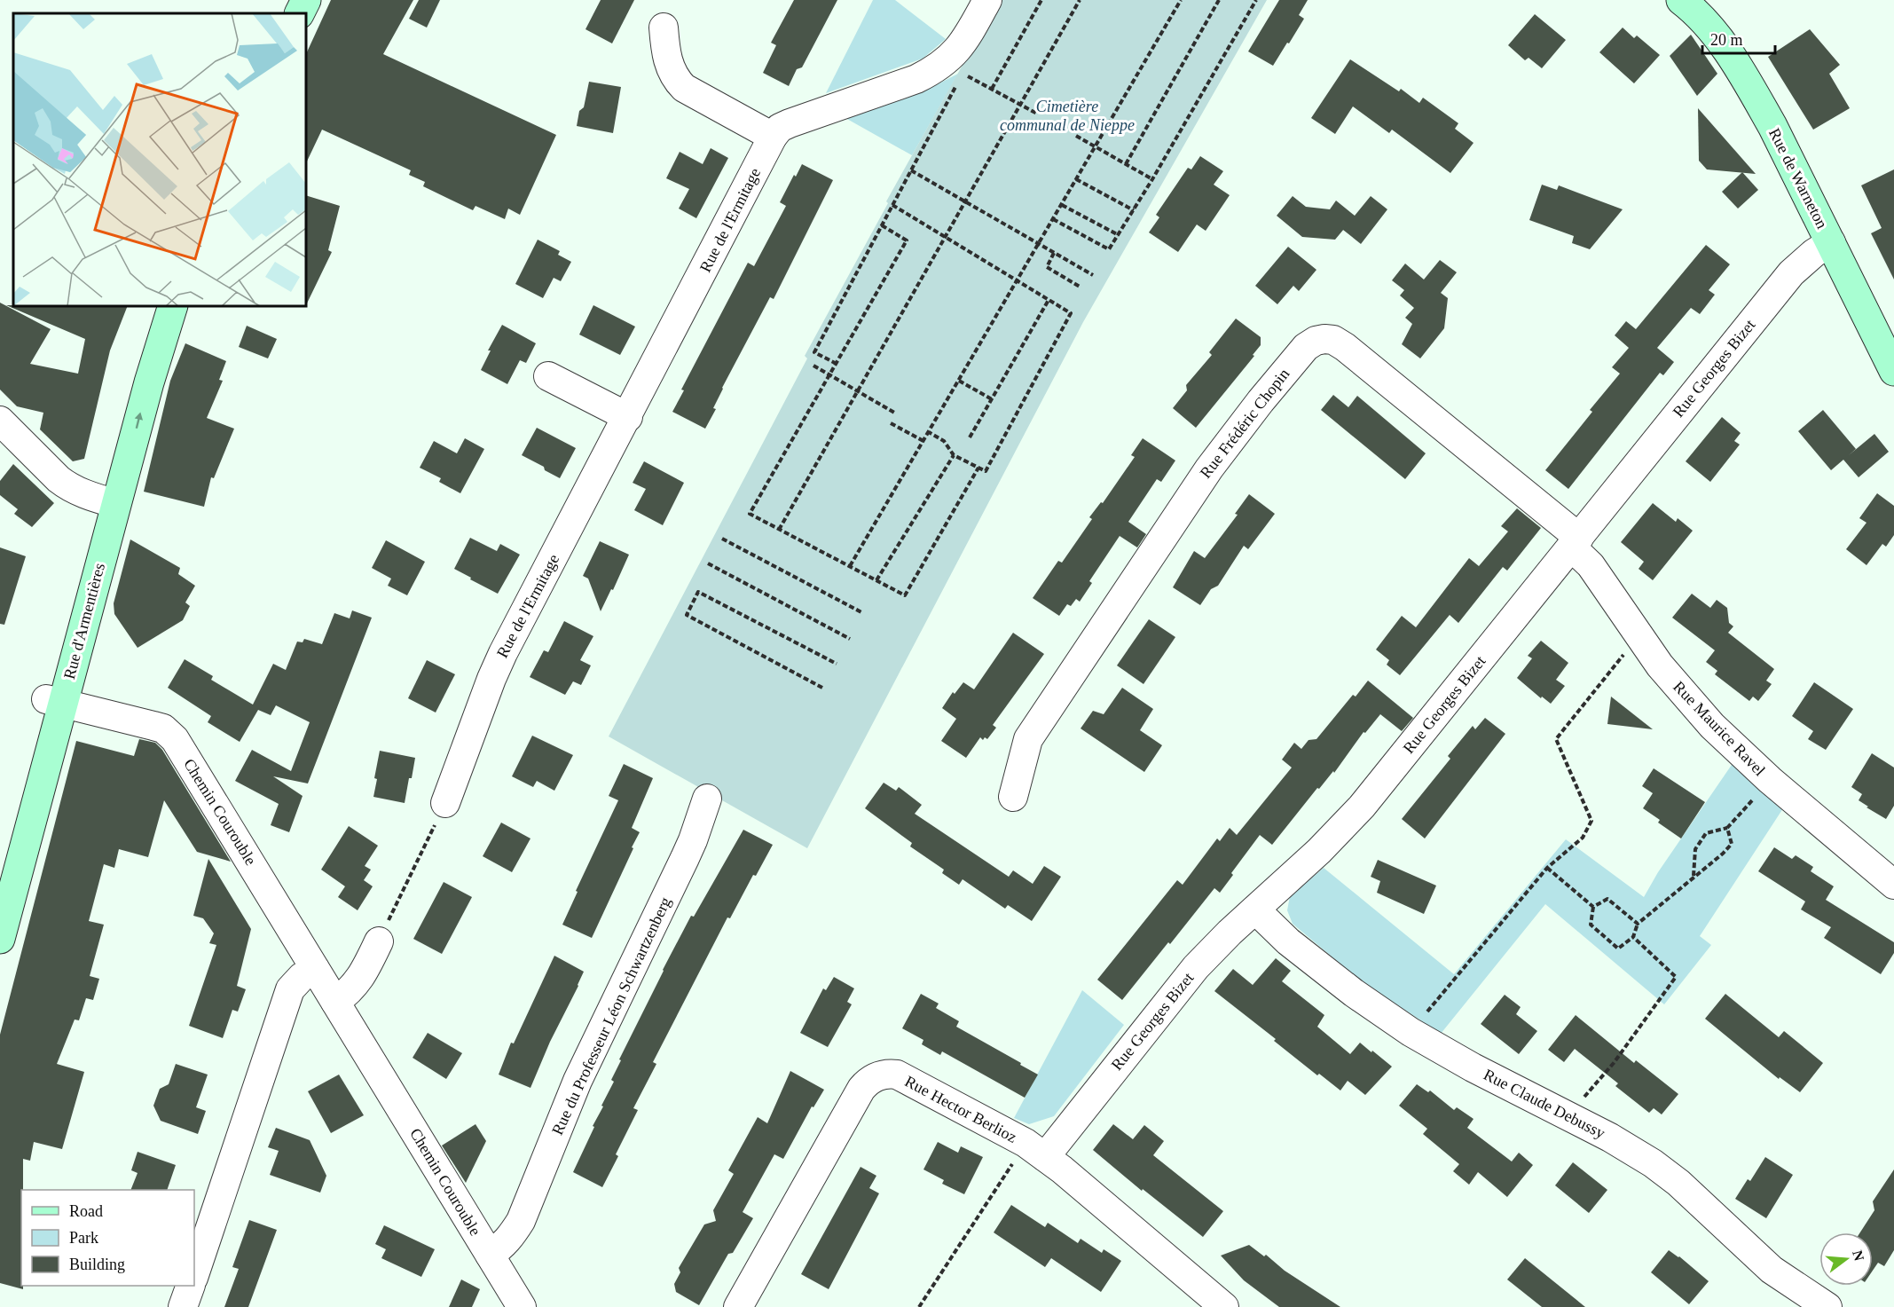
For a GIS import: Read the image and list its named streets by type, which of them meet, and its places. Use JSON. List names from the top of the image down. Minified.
{"streets":{"main road":["Rue de Warneton","Rue d'Armentières"],"street":["Rue de l'Ermitage","Rue Georges Bizet","Rue Frédéric Chopin","Rue Maurice Ravel","Chemin Courouble","Rue du Professeur Léon Schwartzenberg","Rue Claude Debussy","Rue Hector Berlioz"]},"crossings":[["Rue de Warneton","Rue Georges Bizet"],["Rue Georges Bizet","Rue Frédéric Chopin"],["Rue Georges Bizet","Rue Maurice Ravel"],["Rue Georges Bizet","Rue Claude Debussy"],["Rue Georges Bizet","Rue Hector Berlioz"],["Rue Frédéric Chopin","Rue Maurice Ravel"],["Rue d'Armentières","Chemin Courouble"],["Chemin Courouble","Rue du Professeur Léon Schwartzenberg"]],"parks":["Cimetière communal de Nieppe"],"legend":["Road","Park","Building"],"scale_bar":"20 m","north":"right"}
